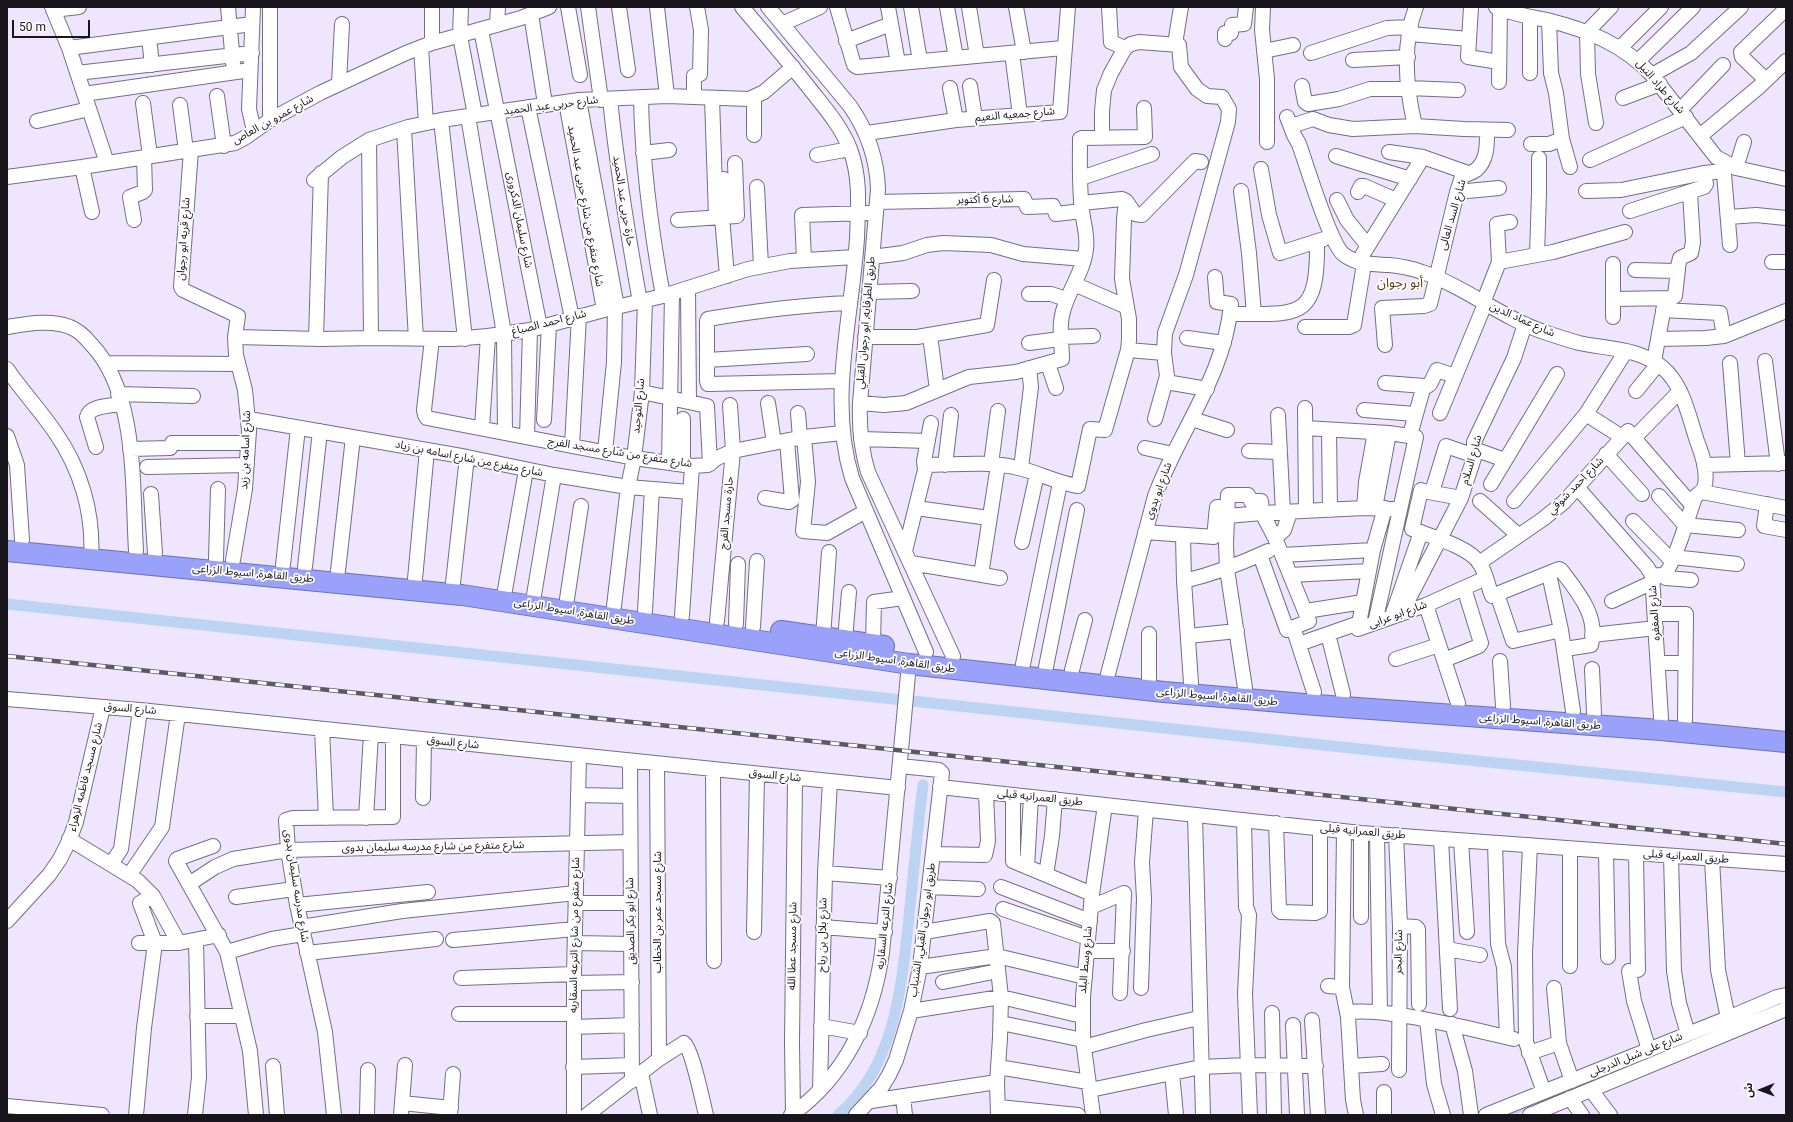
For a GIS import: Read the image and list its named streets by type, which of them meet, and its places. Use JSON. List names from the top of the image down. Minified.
{"streets":{"highway":["طريق القاهرة, اسيوط الزراعى"],"street":["شارع طراد النيل","شارع حربى عبد الحميد","شارع جمعيه النعيم","شارع عمرو بن العاص","شارع 6 أكتوبر","حارة حربى عبد الحميد","شارع السد العالى","شارع سليمان الدكرورى","شارع قريه ابو رجوان","شارع عماد الدين","شارع احمد الصباغ","طريق الطرفايه, ابو رجوان القبلي","شارع التوحيد","شارع اسامه بن زيد","شارع متفرع من شارع مسجد الفرج","شارع متفرع من شارع اسامه بن زياد","شارع السلام","شارع احمد شوقي","شارع ابو بدوى","حارة مسجد الفرج","شارع المغفره","شارع ابو عرابى","شارع السوق","شارع مسجد فاطمه الزهراء","طريق العمرانيه قبلى","شارع متفرع من شارع مدرسه سليمان بدوى","شارع مدرسه سليمان بدوى","شارع مسجد عمر بن الخطاب","شارع ابو بكر الصديق","شارع الترعه السقاريه","طريق ابو رجوان القبلي, الشنباب","شارع متفرع من شارع الترعه السقاريه","شارع بلال بن رباح","شارع مسجد عطا الله","شارع البحر","شارع وسط البلد","شارع على شبل الدرجلى"]},"crossings":[["شارع حربى عبد الحميد","حارة حربى عبد الحميد"],["شارع حربى عبد الحميد","شارع سليمان الدكرورى"],["شارع حربى عبد الحميد","شارع احمد الصباغ"],["شارع حربى عبد الحميد","طريق الطرفايه, ابو رجوان القبلي"],["شارع جمعيه النعيم","طريق الطرفايه, ابو رجوان القبلي"],["شارع عمرو بن العاص","شارع سليمان الدكرورى"],["شارع عمرو بن العاص","شارع قريه ابو رجوان"],["شارع 6 أكتوبر","طريق الطرفايه, ابو رجوان القبلي"],["حارة حربى عبد الحميد","شارع احمد الصباغ"],["حارة حربى عبد الحميد","شارع التوحيد"],["شارع السد العالى","شارع عماد الدين"],["شارع سليمان الدكرورى","شارع احمد الصباغ"],["شارع قريه ابو رجوان","شارع اسامه بن زيد"],["شارع عماد الدين","شارع السلام"],["شارع عماد الدين","شارع احمد شوقي"],["شارع عماد الدين","شارع المغفره"],["شارع احمد الصباغ","طريق الطرفايه, ابو رجوان القبلي"],["شارع احمد الصباغ","شارع التوحيد"],["شارع احمد الصباغ","شارع اسامه بن زيد"],["شارع احمد الصباغ","شارع متفرع من شارع مسجد الفرج"],["طريق الطرفايه, ابو رجوان القبلي","شارع متفرع من شارع مسجد الفرج"],["طريق الطرفايه, ابو رجوان القبلي","طريق القاهرة, اسيوط الزراعى"],["شارع التوحيد","شارع متفرع من شارع مسجد الفرج"],["شارع التوحيد","شارع متفرع من شارع اسامه بن زياد"],["شارع التوحيد","طريق القاهرة, اسيوط الزراعى"],["شارع اسامه بن زيد","شارع متفرع من شارع اسامه بن زياد"],["شارع اسامه بن زيد","طريق القاهرة, اسيوط الزراعى"],["شارع متفرع من شارع مسجد الفرج","حارة مسجد الفرج"],["شارع السلام","شارع ابو عرابى"],["شارع احمد شوقي","شارع المغفره"],["شارع ابو بدوى","طريق القاهرة, اسيوط الزراعى"],["حارة مسجد الفرج","طريق القاهرة, اسيوط الزراعى"],["طريق القاهرة, اسيوط الزراعى","شارع المغفره"],["طريق القاهرة, اسيوط الزراعى","شارع الترعه السقاريه"],["شارع السوق","شارع مسجد فاطمه الزهراء"],["شارع السوق","شارع مدرسه سليمان بدوى"],["شارع السوق","شارع مسجد عمر بن الخطاب"],["شارع السوق","شارع ابو بكر الصديق"],["شارع السوق","شارع الترعه السقاريه"],["شارع السوق","شارع متفرع من شارع الترعه السقاريه"],["شارع السوق","شارع بلال بن رباح"],["شارع السوق","شارع مسجد عطا الله"],["طريق العمرانيه قبلى","طريق ابو رجوان القبلي, الشنباب"],["طريق العمرانيه قبلى","شارع البحر"],["طريق العمرانيه قبلى","شارع وسط البلد"],["شارع متفرع من شارع مدرسه سليمان بدوى","شارع مدرسه سليمان بدوى"],["شارع متفرع من شارع مدرسه سليمان بدوى","شارع ابو بكر الصديق"],["شارع متفرع من شارع مدرسه سليمان بدوى","شارع متفرع من شارع الترعه السقاريه"],["شارع الترعه السقاريه","طريق ابو رجوان القبلي, الشنباب"],["شارع الترعه السقاريه","شارع بلال بن رباح"],["شارع الترعه السقاريه","شارع مسجد عطا الله"]],"districts":["أبو رجوان"],"scale_bar":"50 m","north":"left"}
